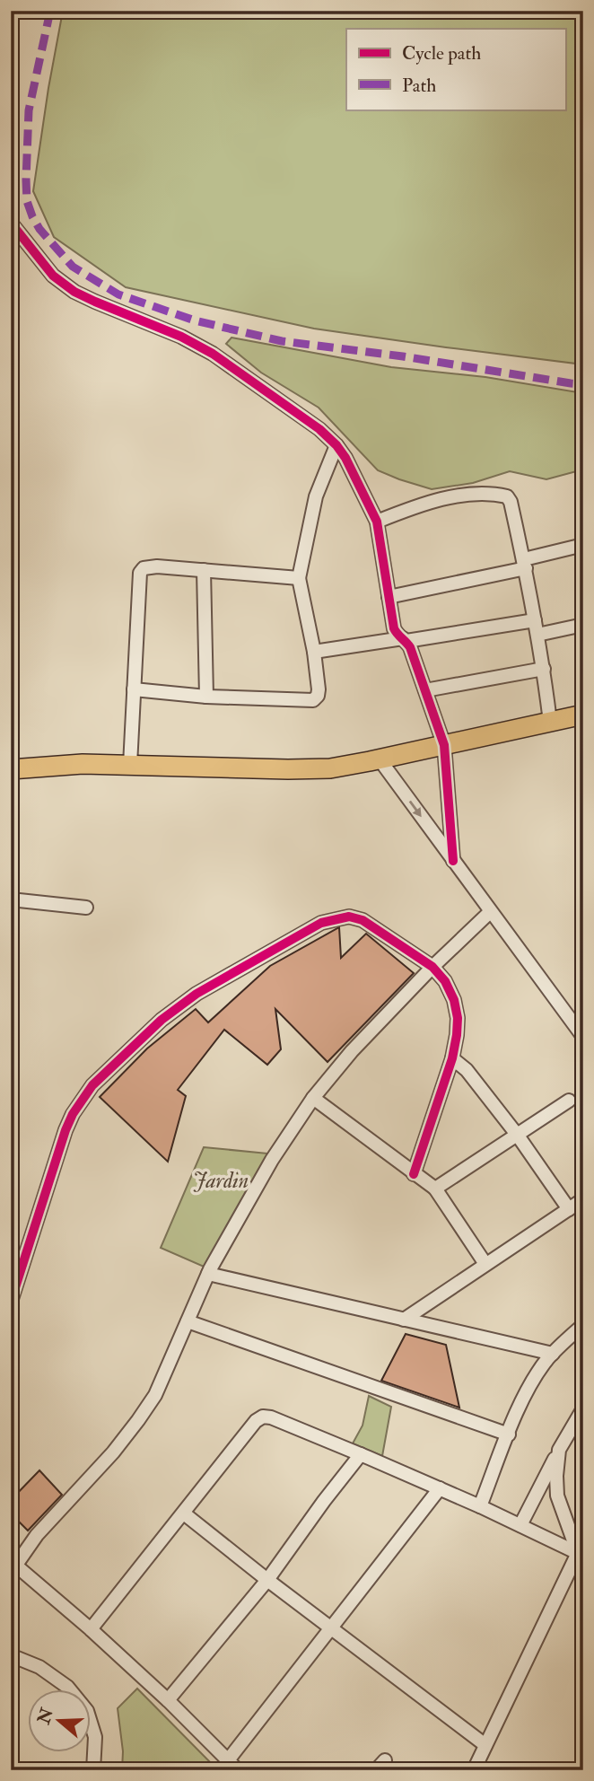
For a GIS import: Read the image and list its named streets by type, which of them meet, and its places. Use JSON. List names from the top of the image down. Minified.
{"parks":["Jardin"],"legend":["Cycle path","Path"],"north":"left"}
